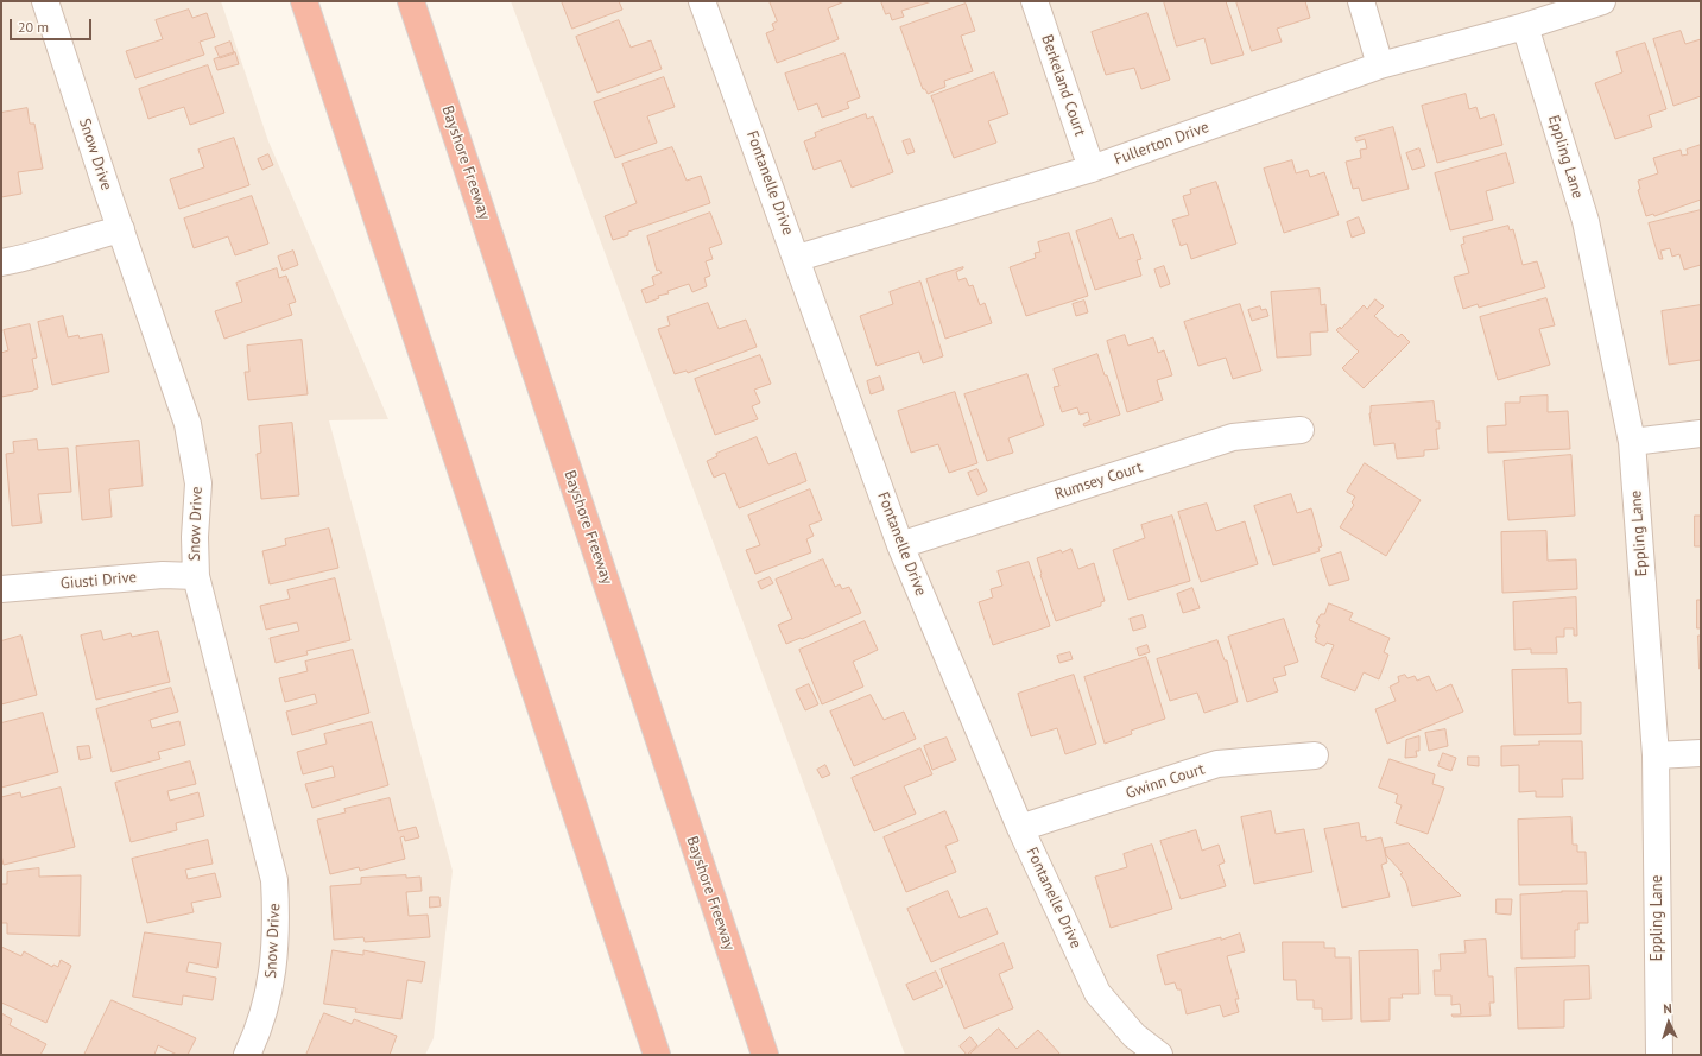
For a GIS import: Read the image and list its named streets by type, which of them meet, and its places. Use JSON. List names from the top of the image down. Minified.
{"streets":{"highway":["Bayshore Freeway"],"street":["Berkeland Court","Fullerton Drive","Snow Drive","Eppling Lane","Fontanelle Drive","Rumsey Court","Giusti Drive","Gwinn Court"]},"crossings":[["Berkeland Court","Fullerton Drive"],["Fullerton Drive","Eppling Lane"],["Fullerton Drive","Fontanelle Drive"],["Snow Drive","Giusti Drive"],["Fontanelle Drive","Rumsey Court"],["Fontanelle Drive","Gwinn Court"]],"scale_bar":"20 m","north":"top"}
